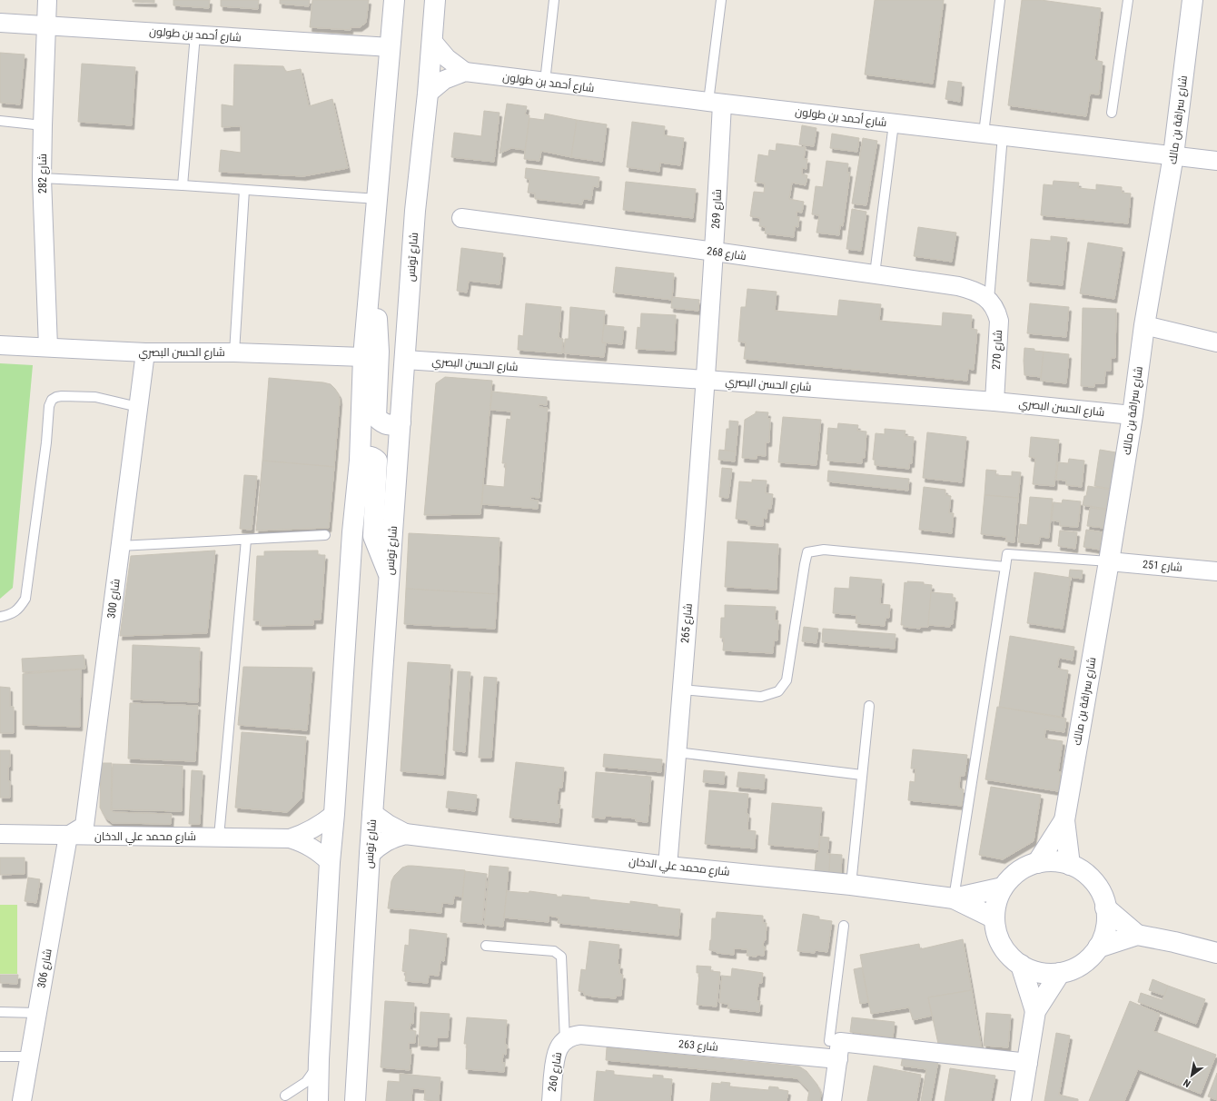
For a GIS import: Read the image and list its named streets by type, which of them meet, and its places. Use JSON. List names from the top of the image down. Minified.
{"streets":{"main road":["شارع سراقة بن مالك","شارع تونس","شارع محمد علي الدخان"],"street":["شارع أحمد بن طولون","شارع 282","شارع 269","شارع 268","شارع 270","شارع الحسن البصري","شارع 251","شارع 300","شارع 265","شارع 306","شارع 263","شارع 260"]},"crossings":[["شارع أحمد بن طولون","شارع سراقة بن مالك"],["شارع أحمد بن طولون","شارع 282"],["شارع أحمد بن طولون","شارع 269"],["شارع أحمد بن طولون","شارع تونس"],["شارع سراقة بن مالك","شارع الحسن البصري"],["شارع سراقة بن مالك","شارع 251"],["شارع سراقة بن مالك","شارع محمد علي الدخان"],["شارع 282","شارع الحسن البصري"],["شارع 269","شارع 268"],["شارع 269","شارع الحسن البصري"],["شارع 269","شارع 265"],["شارع 268","شارع 270"],["شارع تونس","شارع الحسن البصري"],["شارع تونس","شارع محمد علي الدخان"],["شارع 270","شارع الحسن البصري"],["شارع الحسن البصري","شارع 300"],["شارع الحسن البصري","شارع 265"],["شارع 300","شارع محمد علي الدخان"],["شارع 300","شارع 306"],["شارع 265","شارع محمد علي الدخان"],["شارع محمد علي الدخان","شارع 306"],["شارع 263","شارع 260"]],"north":"bottom left"}
